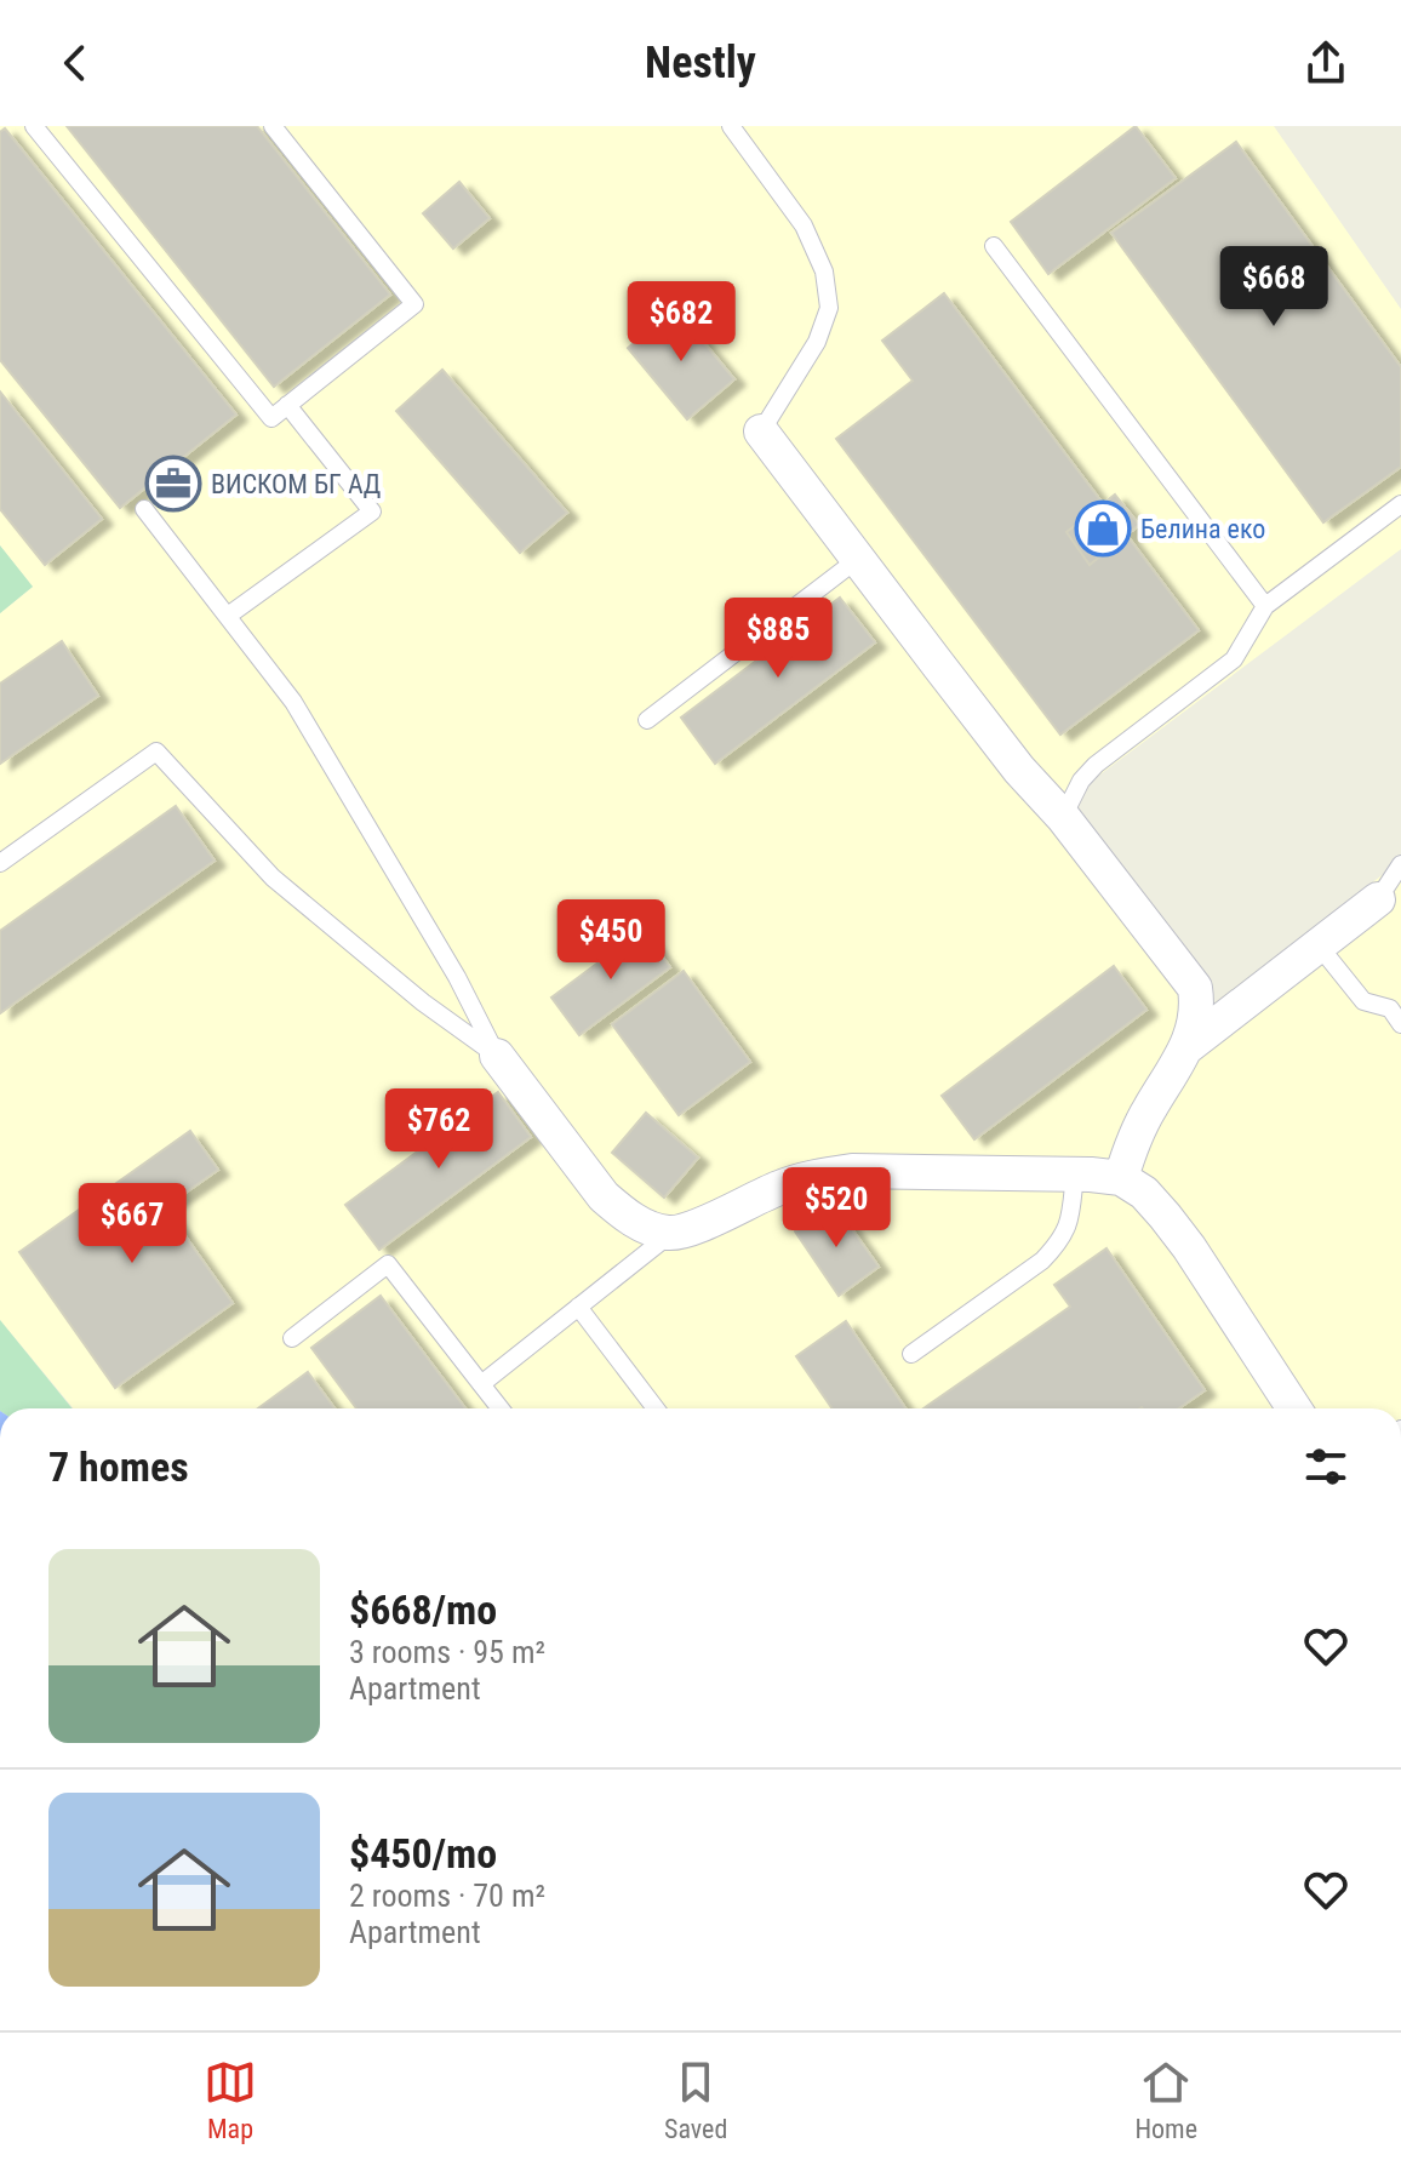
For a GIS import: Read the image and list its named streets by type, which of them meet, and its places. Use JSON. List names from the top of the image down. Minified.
{"places":{"office":["ВИСКОМ БГ АД"],"shop":["Белина еко"]},"page":{"header":"Nestly","price":["$668","$682","$885","$450","$762","$520","$667"],"heading":"7 homes","list":[{"name":"$668/mo","note":"3 rooms · 95 m² · Apartment"},{"name":"$450/mo","note":"2 rooms · 70 m² · Apartment"}],"tabs":["Map","Saved","Home"]}}
